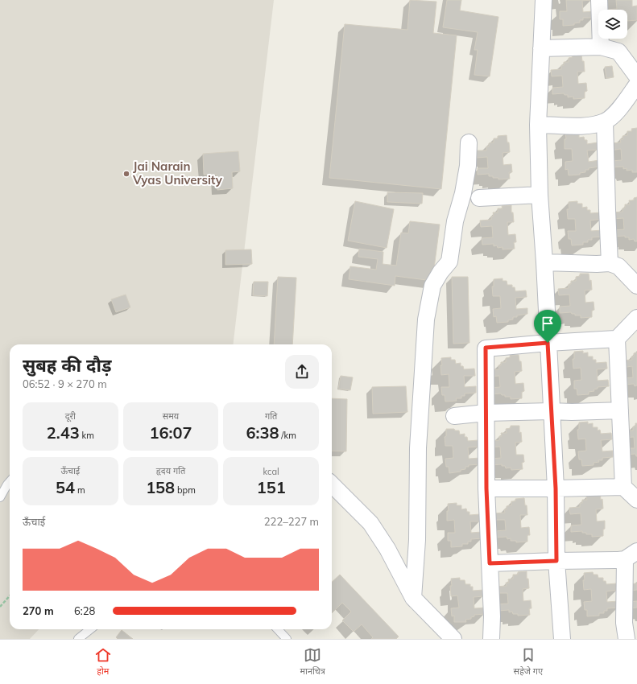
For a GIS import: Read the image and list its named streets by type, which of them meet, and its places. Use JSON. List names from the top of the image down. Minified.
{"places":["Jai Narain Vyas University"],"page":{"heading":["सुबह की दौड़","06:52 · 9 × 270 m"],"stats":[["दूरी","2.43 km"],["समय","16:07"],["गति","6:38 /km"],["ऊँचाई","54 m"],["हृदय गति","158 bpm"],["kcal","151"]],"chart":["ऊँचाई","222–227 m"],"list":[{"name":"270 m","note":"6:28"}],"tabs":["होम","मानचित्र","सहेजे गए"]}}
